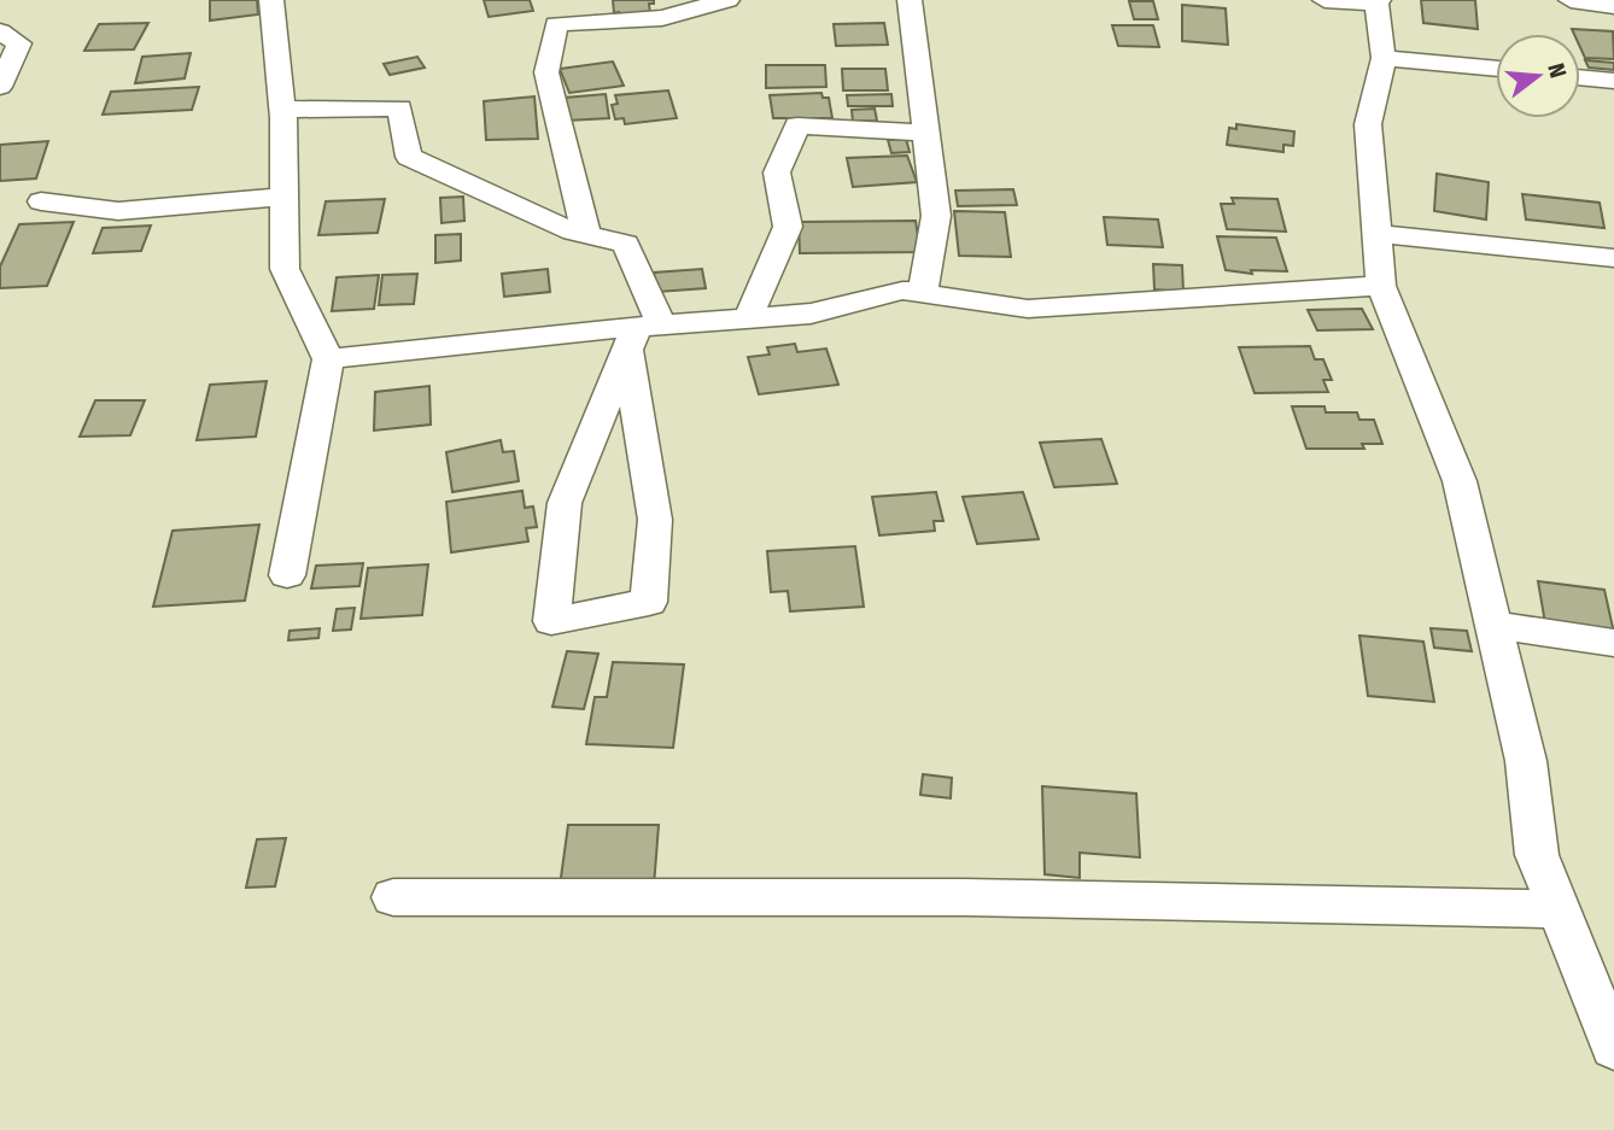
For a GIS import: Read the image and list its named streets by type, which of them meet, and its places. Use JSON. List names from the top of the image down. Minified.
{"north":"right"}
